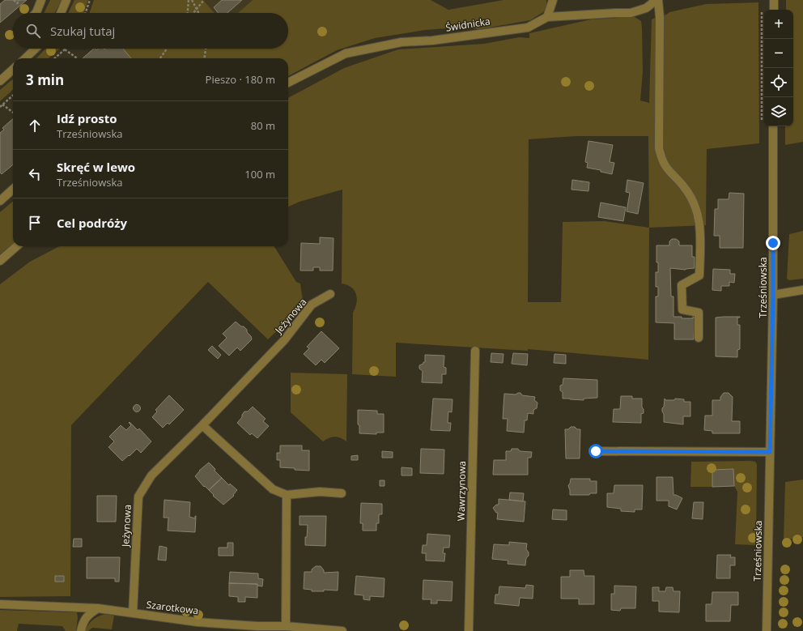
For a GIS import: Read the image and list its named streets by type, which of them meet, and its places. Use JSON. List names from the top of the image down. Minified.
{"streets":{"street":["Świdnicka","Trześniowska","Jeżynowa","Wawrzynowa","Szarotkowa"]},"crossings":[["Jeżynowa","Szarotkowa"]],"page":{"map_buttons":["+","−"],"search":"Szukaj tutaj","heading":["3 min","Pieszo · 180 m"],"list":[["Idź prosto","Trześniowska","80 m"],["Skręć w lewo","Trześniowska","100 m"],"Cel podróży"]}}
